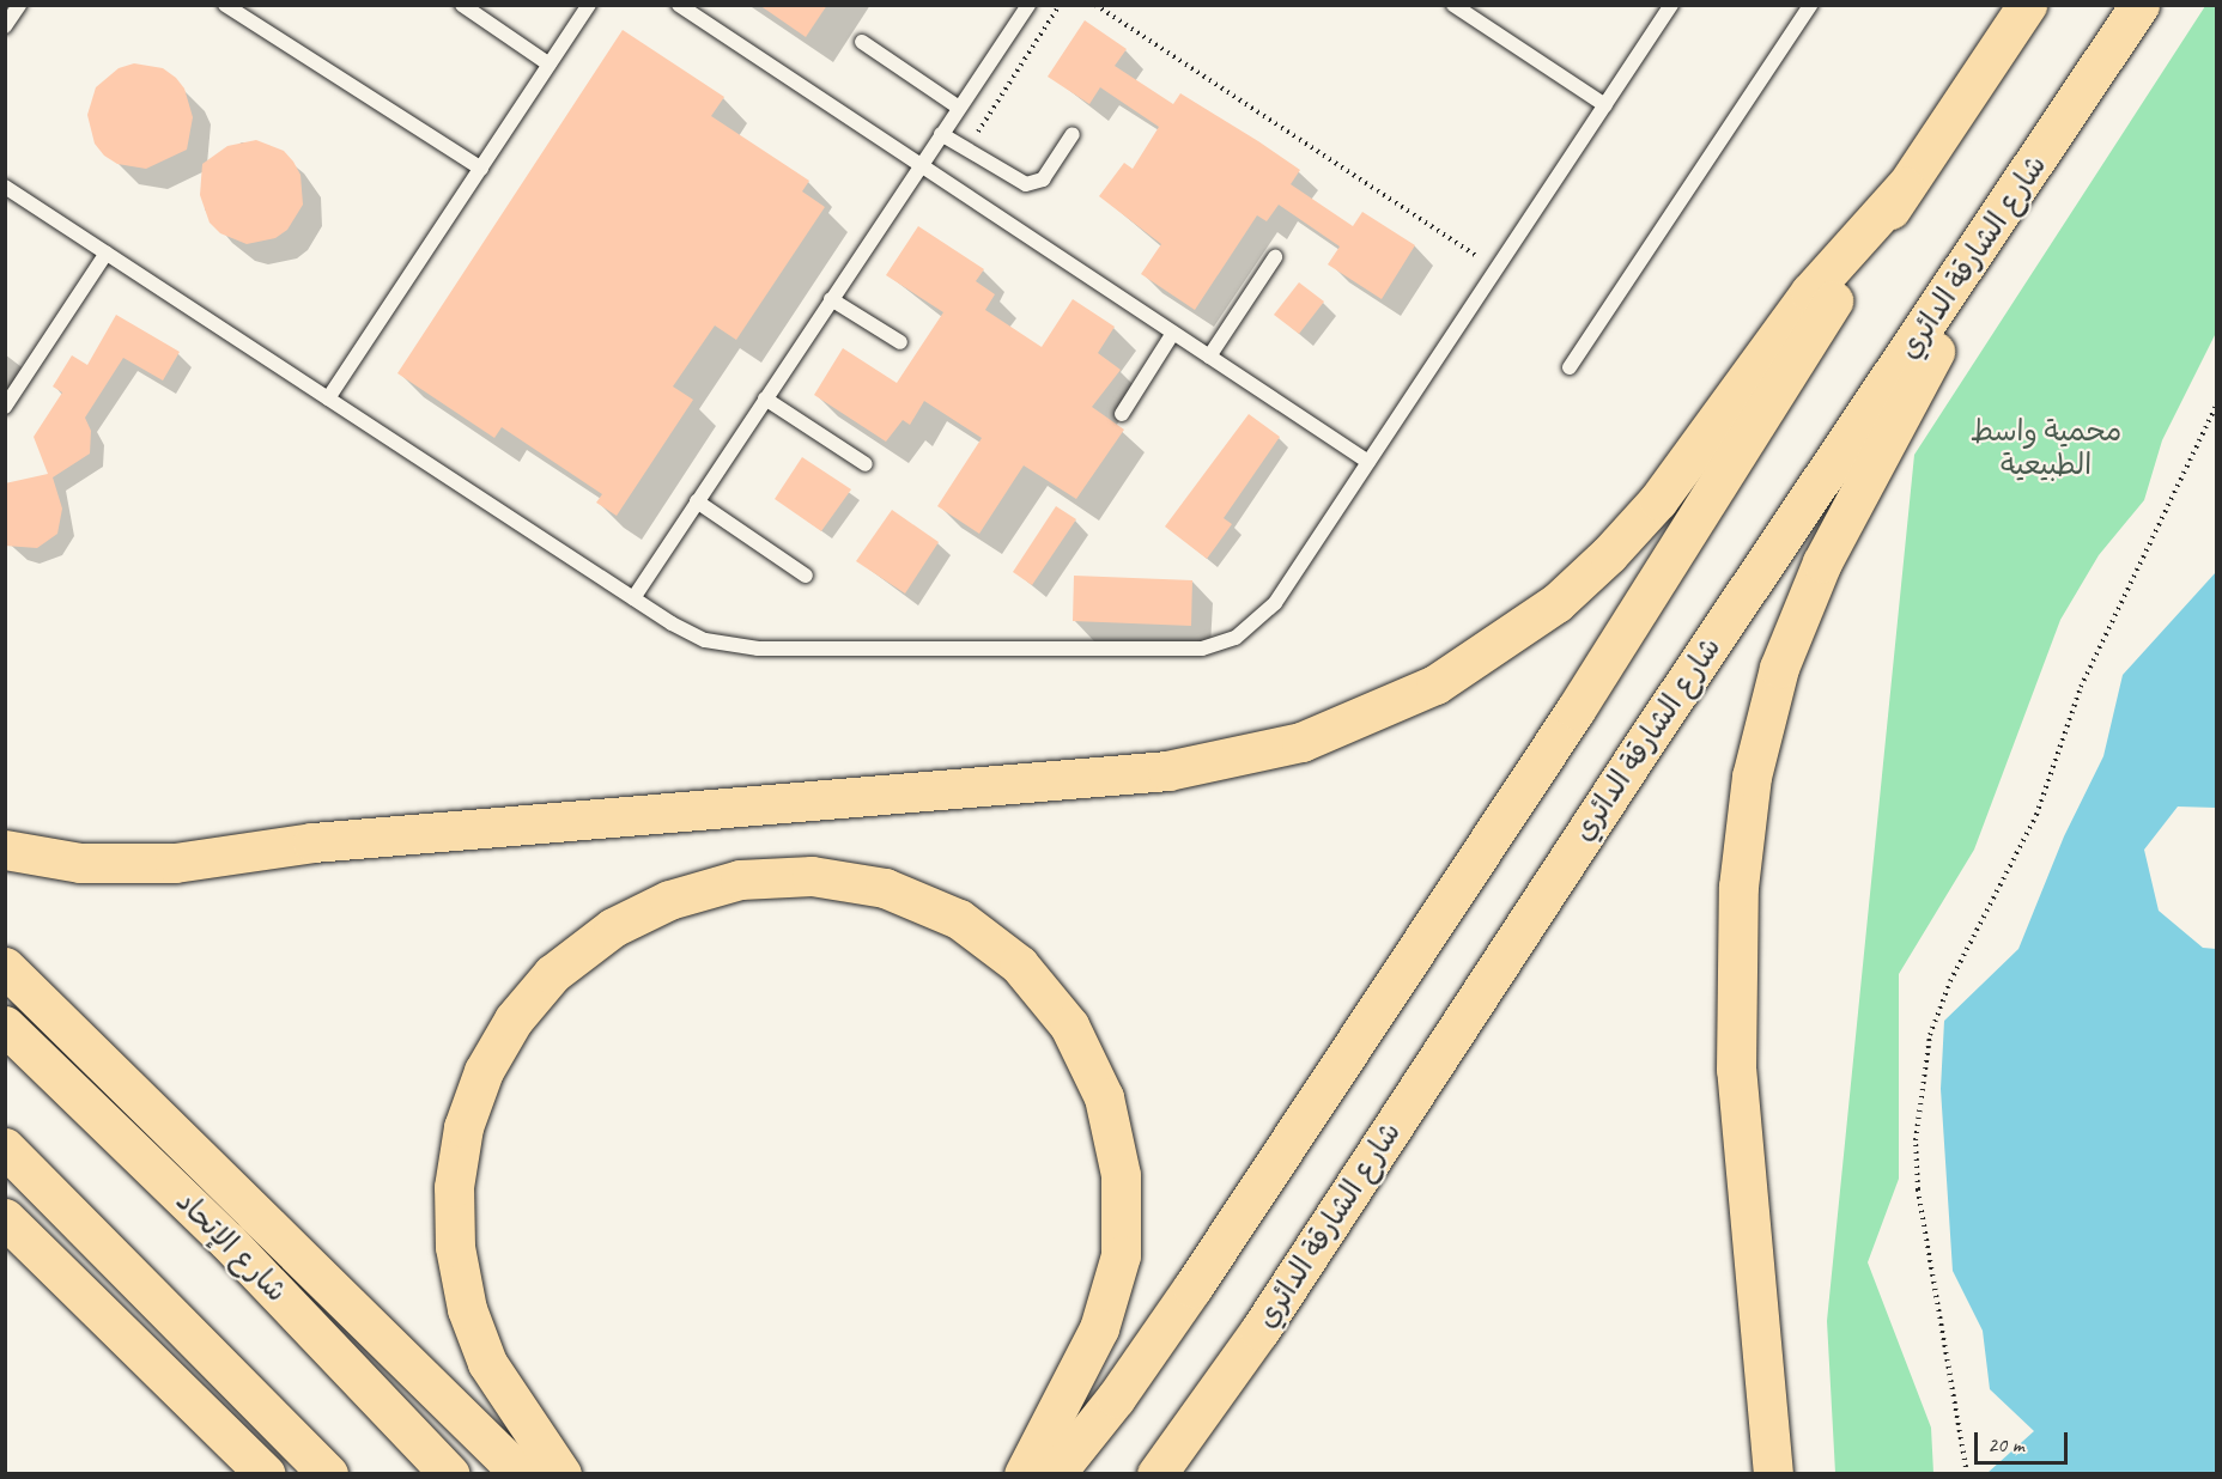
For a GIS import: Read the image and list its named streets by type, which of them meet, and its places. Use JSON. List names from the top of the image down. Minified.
{"streets":{"main road":["شارع الشارقة الدائري","شارع الإتحاد"]},"parks":["محمية واسط الطبيعية"],"scale_bar":"20 m"}
